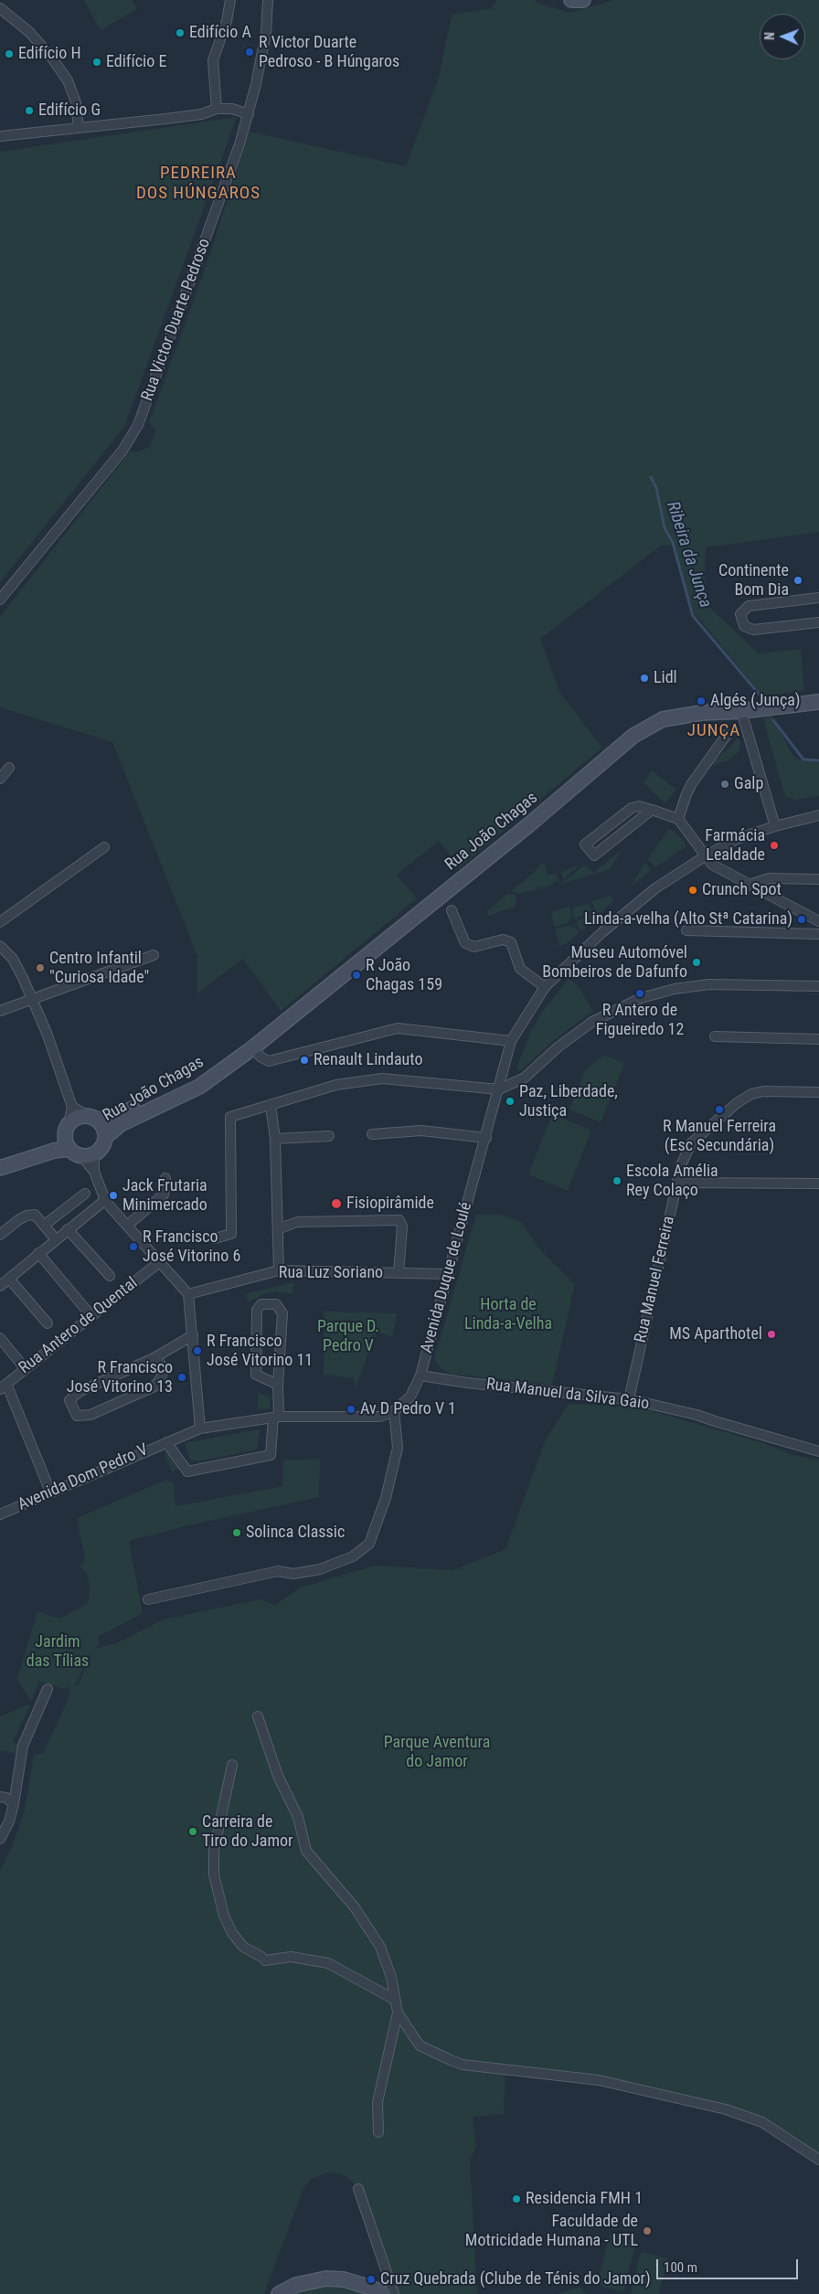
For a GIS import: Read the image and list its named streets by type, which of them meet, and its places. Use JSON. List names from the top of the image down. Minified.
{"streets":{"street":["Rua Victor Duarte Pedroso","Rua João Chagas","Rua Luz Soriano","Avenida Duque de Loulé","Rua Manuel Ferreira","Rua Antero de Quental","Rua Manuel da Silva Gaio","Avenida Dom Pedro V"]},"crossings":[["Rua Luz Soriano","Avenida Duque de Loulé"],["Avenida Duque de Loulé","Rua Manuel da Silva Gaio"],["Avenida Duque de Loulé","Avenida Dom Pedro V"],["Rua Manuel Ferreira","Rua Manuel da Silva Gaio"]],"districts":["PEDREIRA DOS HÚNGAROS","JUNÇA"],"water":["Ribeira da Junça"],"parks":["Horta de Linda-a-Velha","Parque D. Pedro V","Jardim das Tílias","Parque Aventura do Jamor"],"places":["Edifício A","R Victor Duarte Pedroso - B Húngaros","Edifício H","Edifício E","Edifício G","Continente Bom Dia","Lidl","Algés (Junça)","Galp","Farmácia Lealdade","Crunch Spot","Linda-a-velha (Alto Stª Catarina)","Museu Automóvel Bombeiros de Dafunfo","Centro Infantil \"Curiosa Idade\"","R João Chagas 159","R Antero de Figueiredo 12","Renault Lindauto","Paz, Liberdade, Justiça","R Manuel Ferreira (Esc Secundária)","Escola Amélia Rey Colaço","Jack Frutaria Minimercado","Fisiopirâmide","R Francisco José Vitorino 6","MS Aparthotel","R Francisco José Vitorino 11","R Francisco José Vitorino 13","Av D Pedro V 1","Solinca Classic","Carreira de Tiro do Jamor","Residencia FMH 1","Faculdade de Motricidade Humana - UTL","Cruz Quebrada (Clube de Ténis do Jamor)"],"scale_bar":"100 m","north":"left"}
